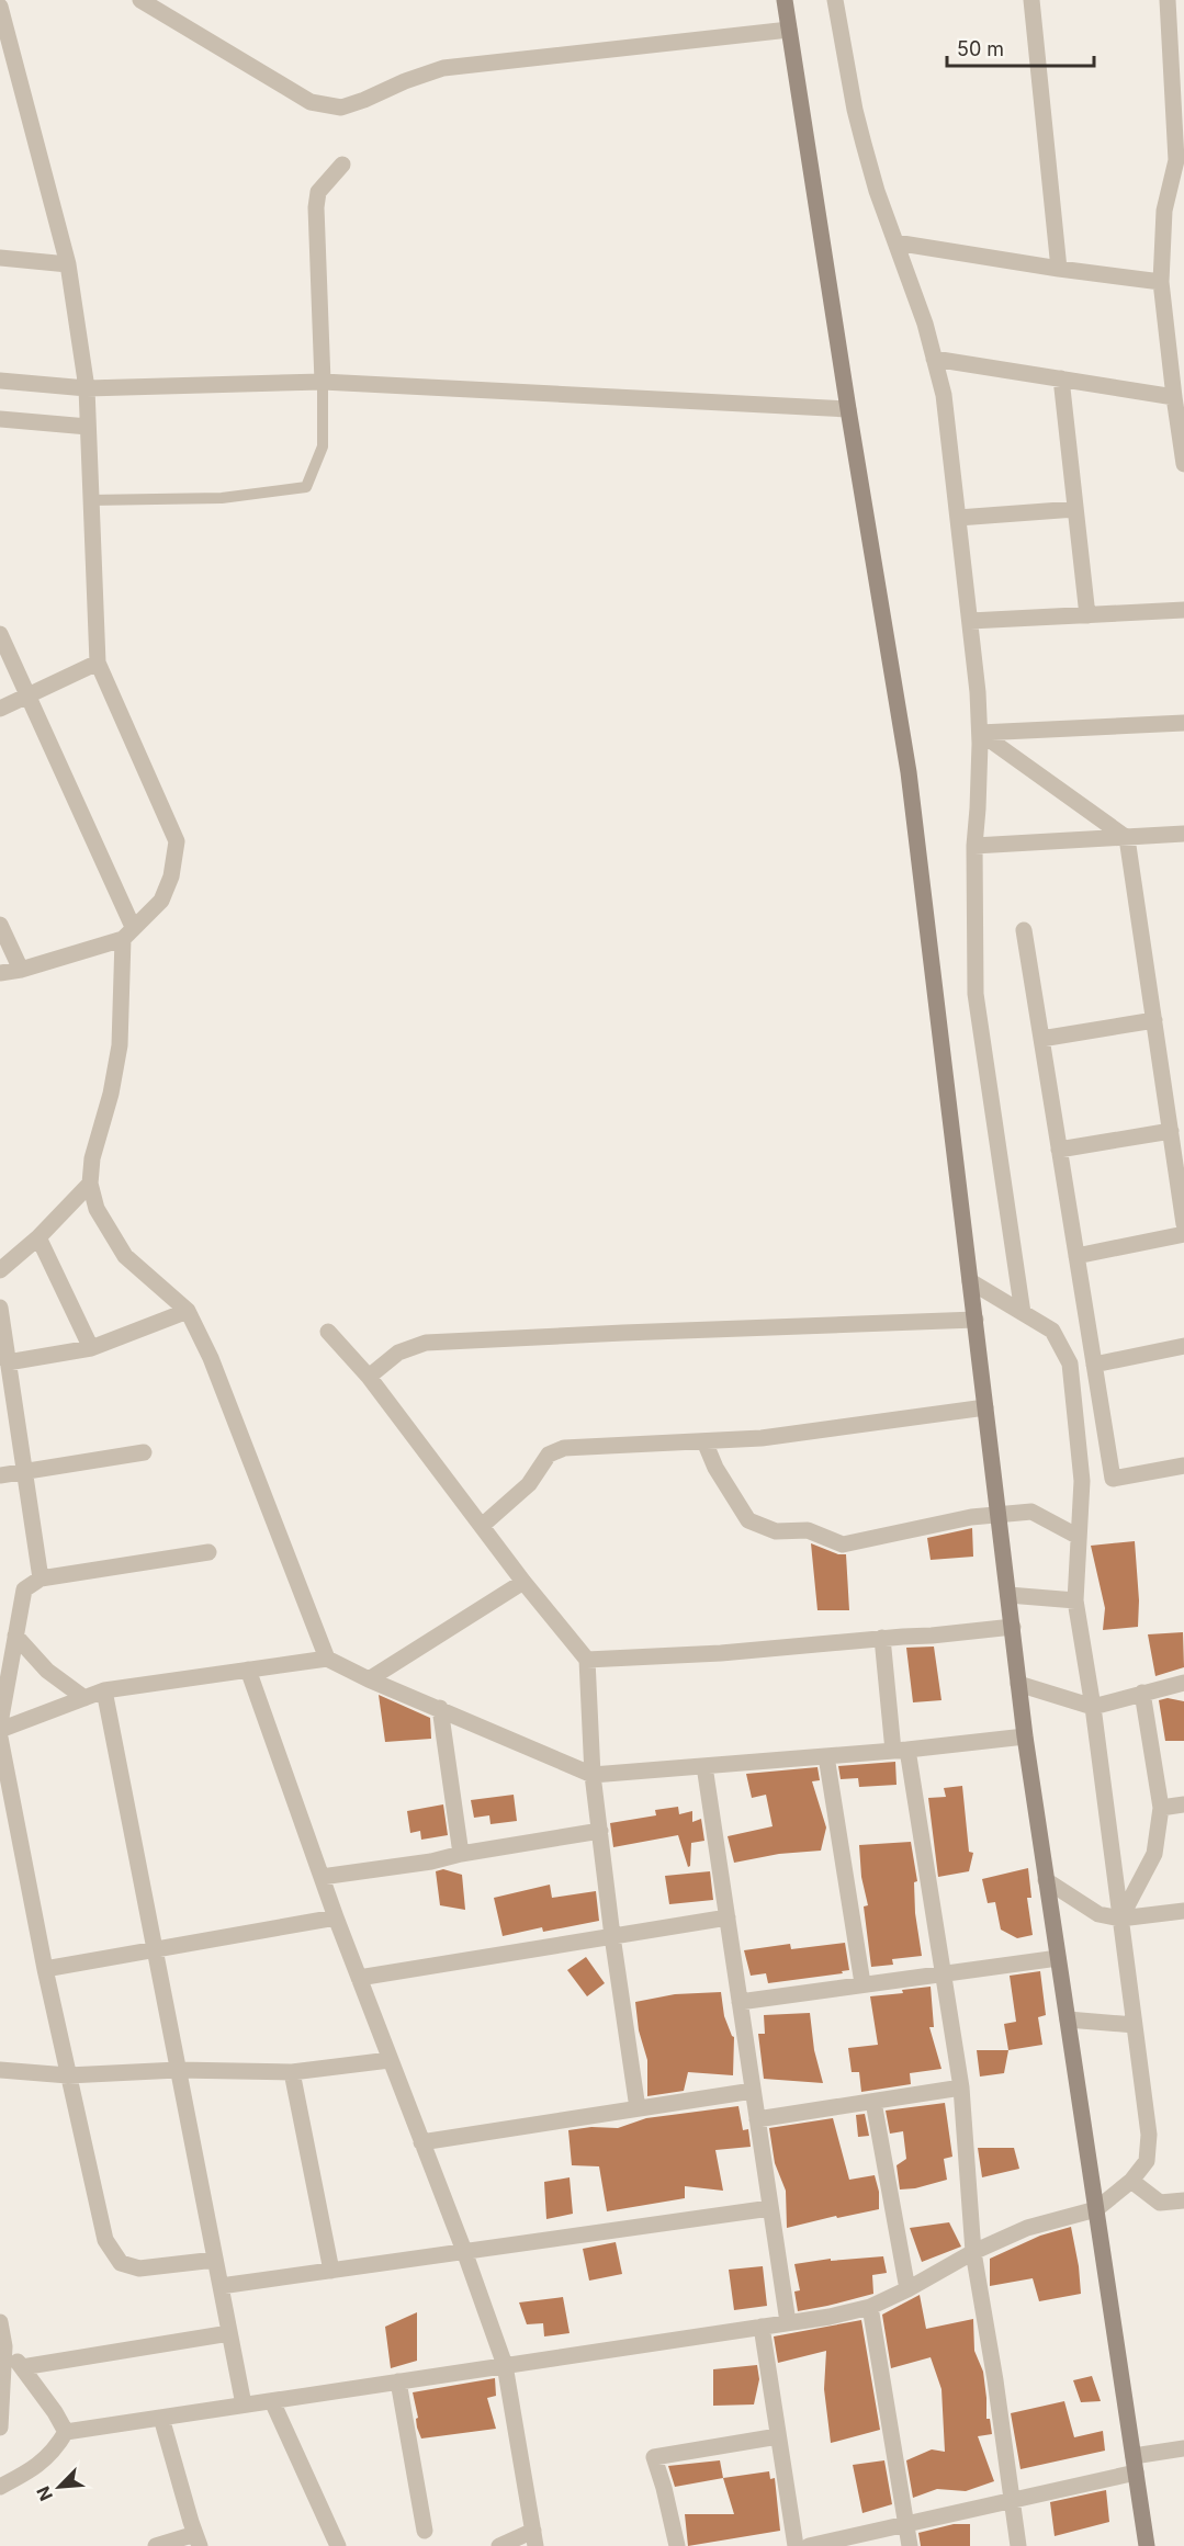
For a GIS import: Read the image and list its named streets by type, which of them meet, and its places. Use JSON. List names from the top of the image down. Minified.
{"scale_bar":"50 m","north":"bottom left"}
